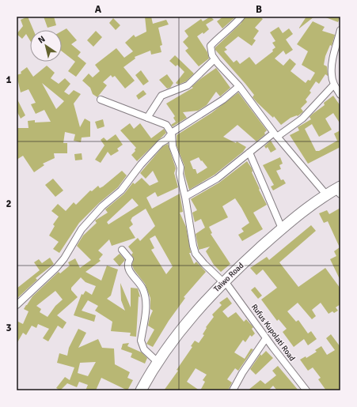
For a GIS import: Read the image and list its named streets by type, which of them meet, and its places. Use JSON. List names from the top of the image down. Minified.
{"streets":{"main road":["Taiwo Road"],"street":["Rufus Kupolati Road"]},"crossings":[["Taiwo Road","Rufus Kupolati Road"]],"north":"top left","grid":{"columns":["A","B"],"rows":["1","2","3"]}}
